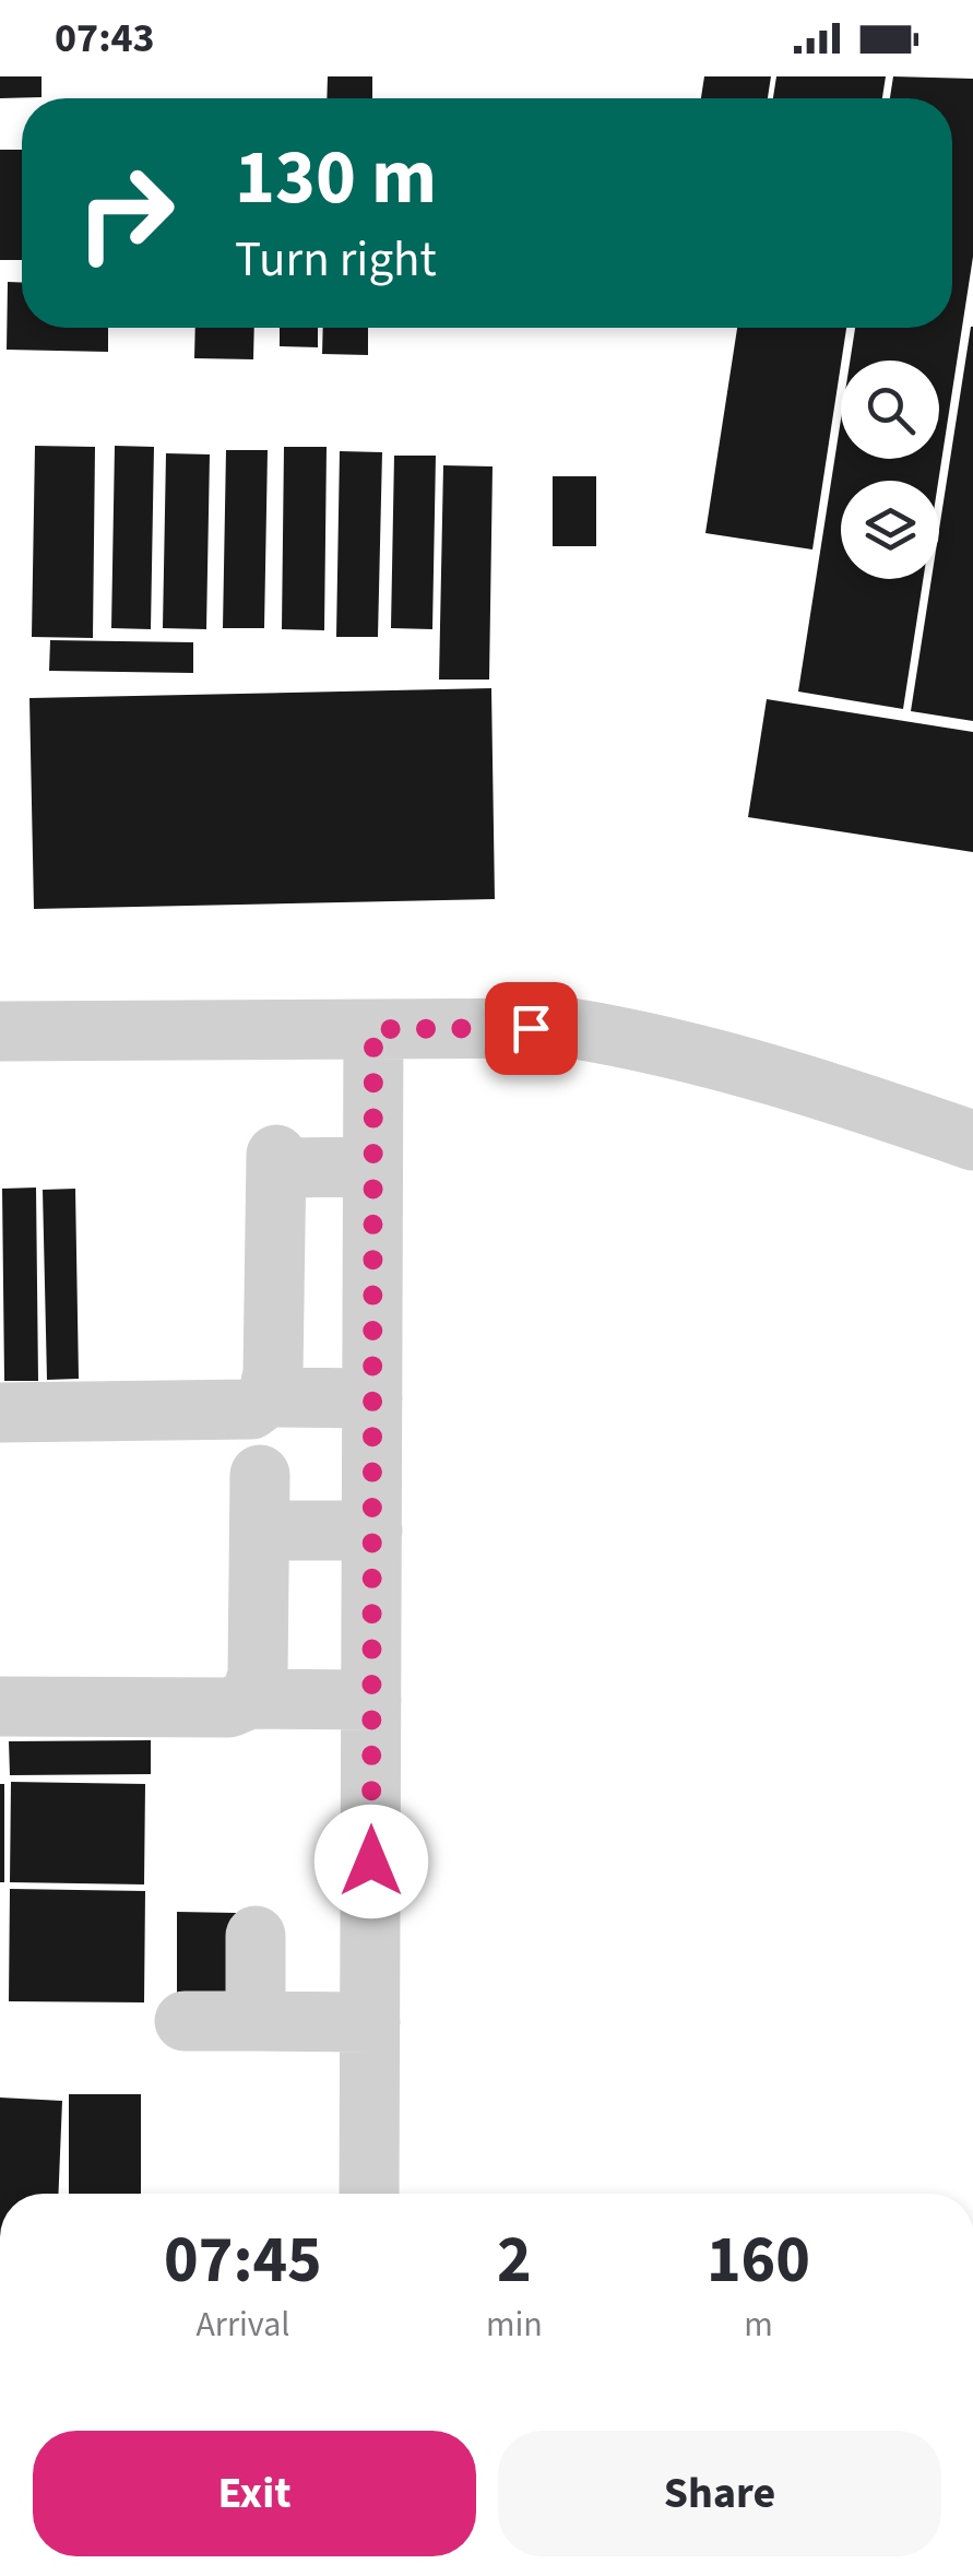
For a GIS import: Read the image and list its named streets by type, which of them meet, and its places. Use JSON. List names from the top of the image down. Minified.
{"page":{"status":"07:43","turn":["130 m","Turn right"],"eta":["07:45","Arrival","2","min","160","m"],"buttons":["Exit","Share"]}}
